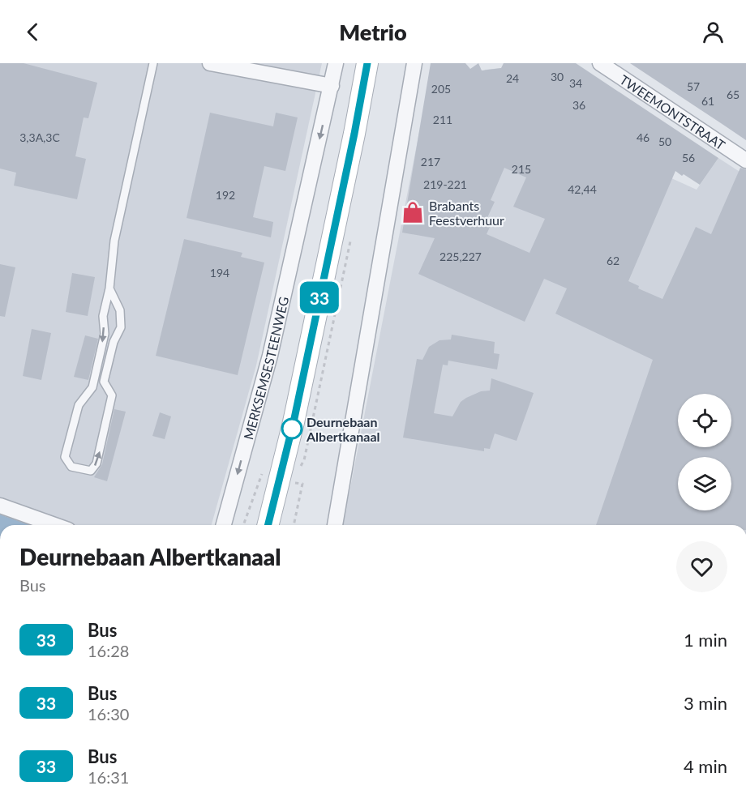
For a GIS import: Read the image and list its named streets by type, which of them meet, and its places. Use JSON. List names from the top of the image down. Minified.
{"streets":{"street":["TWEEMONTSTRAAT","MERKSEMSESTEENWEG"]},"places":{"shop":["Brabants Feestverhuur"],"other":["Deurnebaan Albertkanaal"]},"lines":["bus line 33"],"house_numbers":["30","24","34","57","205","65","61","36","211","3,3A,3C","46","50","56","217","215","219-221","42,44","192","225,227","62","194"],"page":{"header":"Metrio","on_map":"33","heading":["Deurnebaan Albertkanaal","Bus"],"list":[{"mark":"33","name":"Bus","note":"16:28","value":"1 min"},{"mark":"33","name":"Bus","note":"16:30","value":"3 min"},{"mark":"33","name":"Bus","note":"16:31","value":"4 min"}]}}
